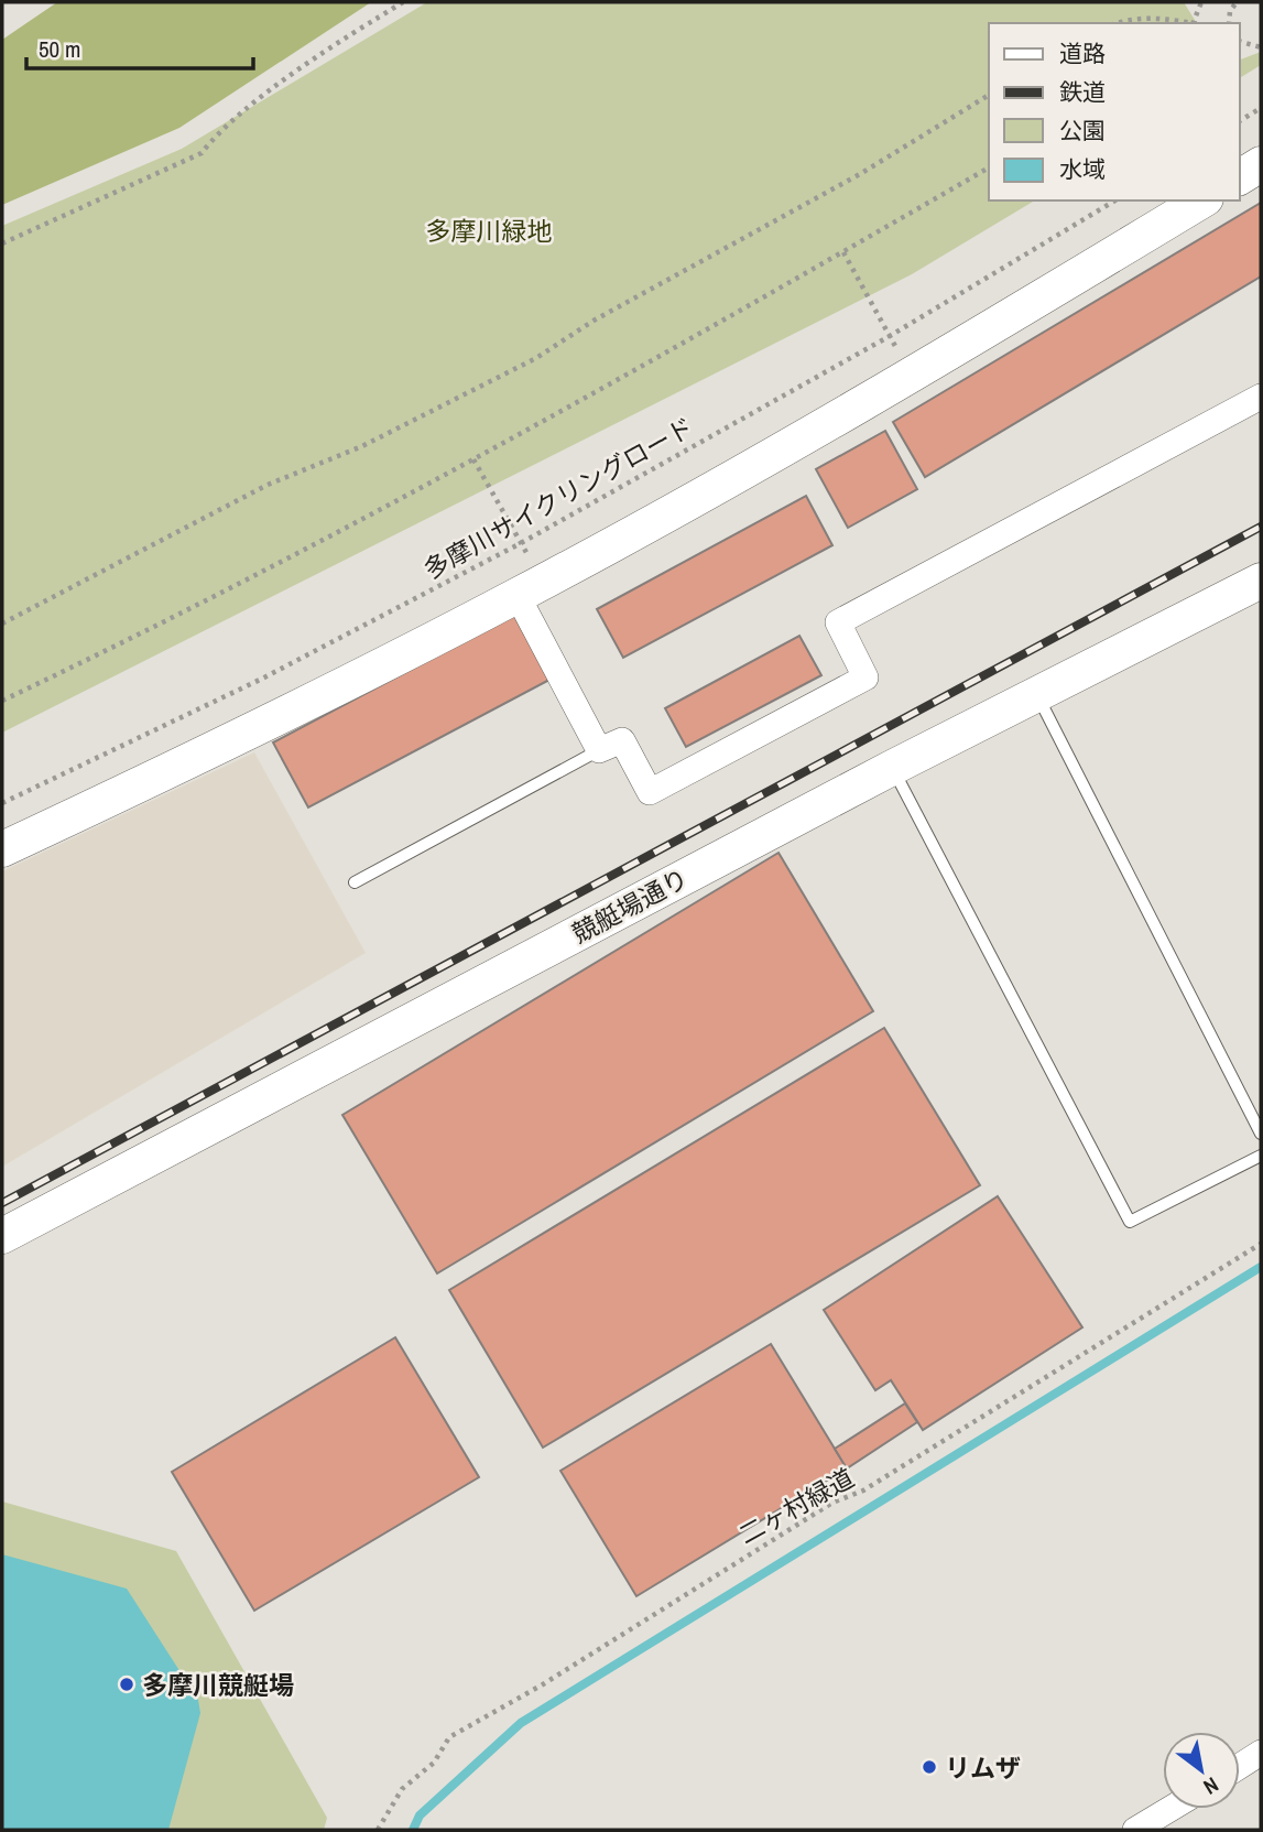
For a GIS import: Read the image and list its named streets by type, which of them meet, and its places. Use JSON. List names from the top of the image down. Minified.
{"streets":{"street":["競艇場通り"],"path":["多摩川サイクリングロード","二ヶ村緑道"]},"parks":["多摩川緑地"],"places":["多摩川競艇場","リムザ"],"legend":["道路","鉄道","公園","水域"],"scale_bar":"50 m","north":"bottom right"}
